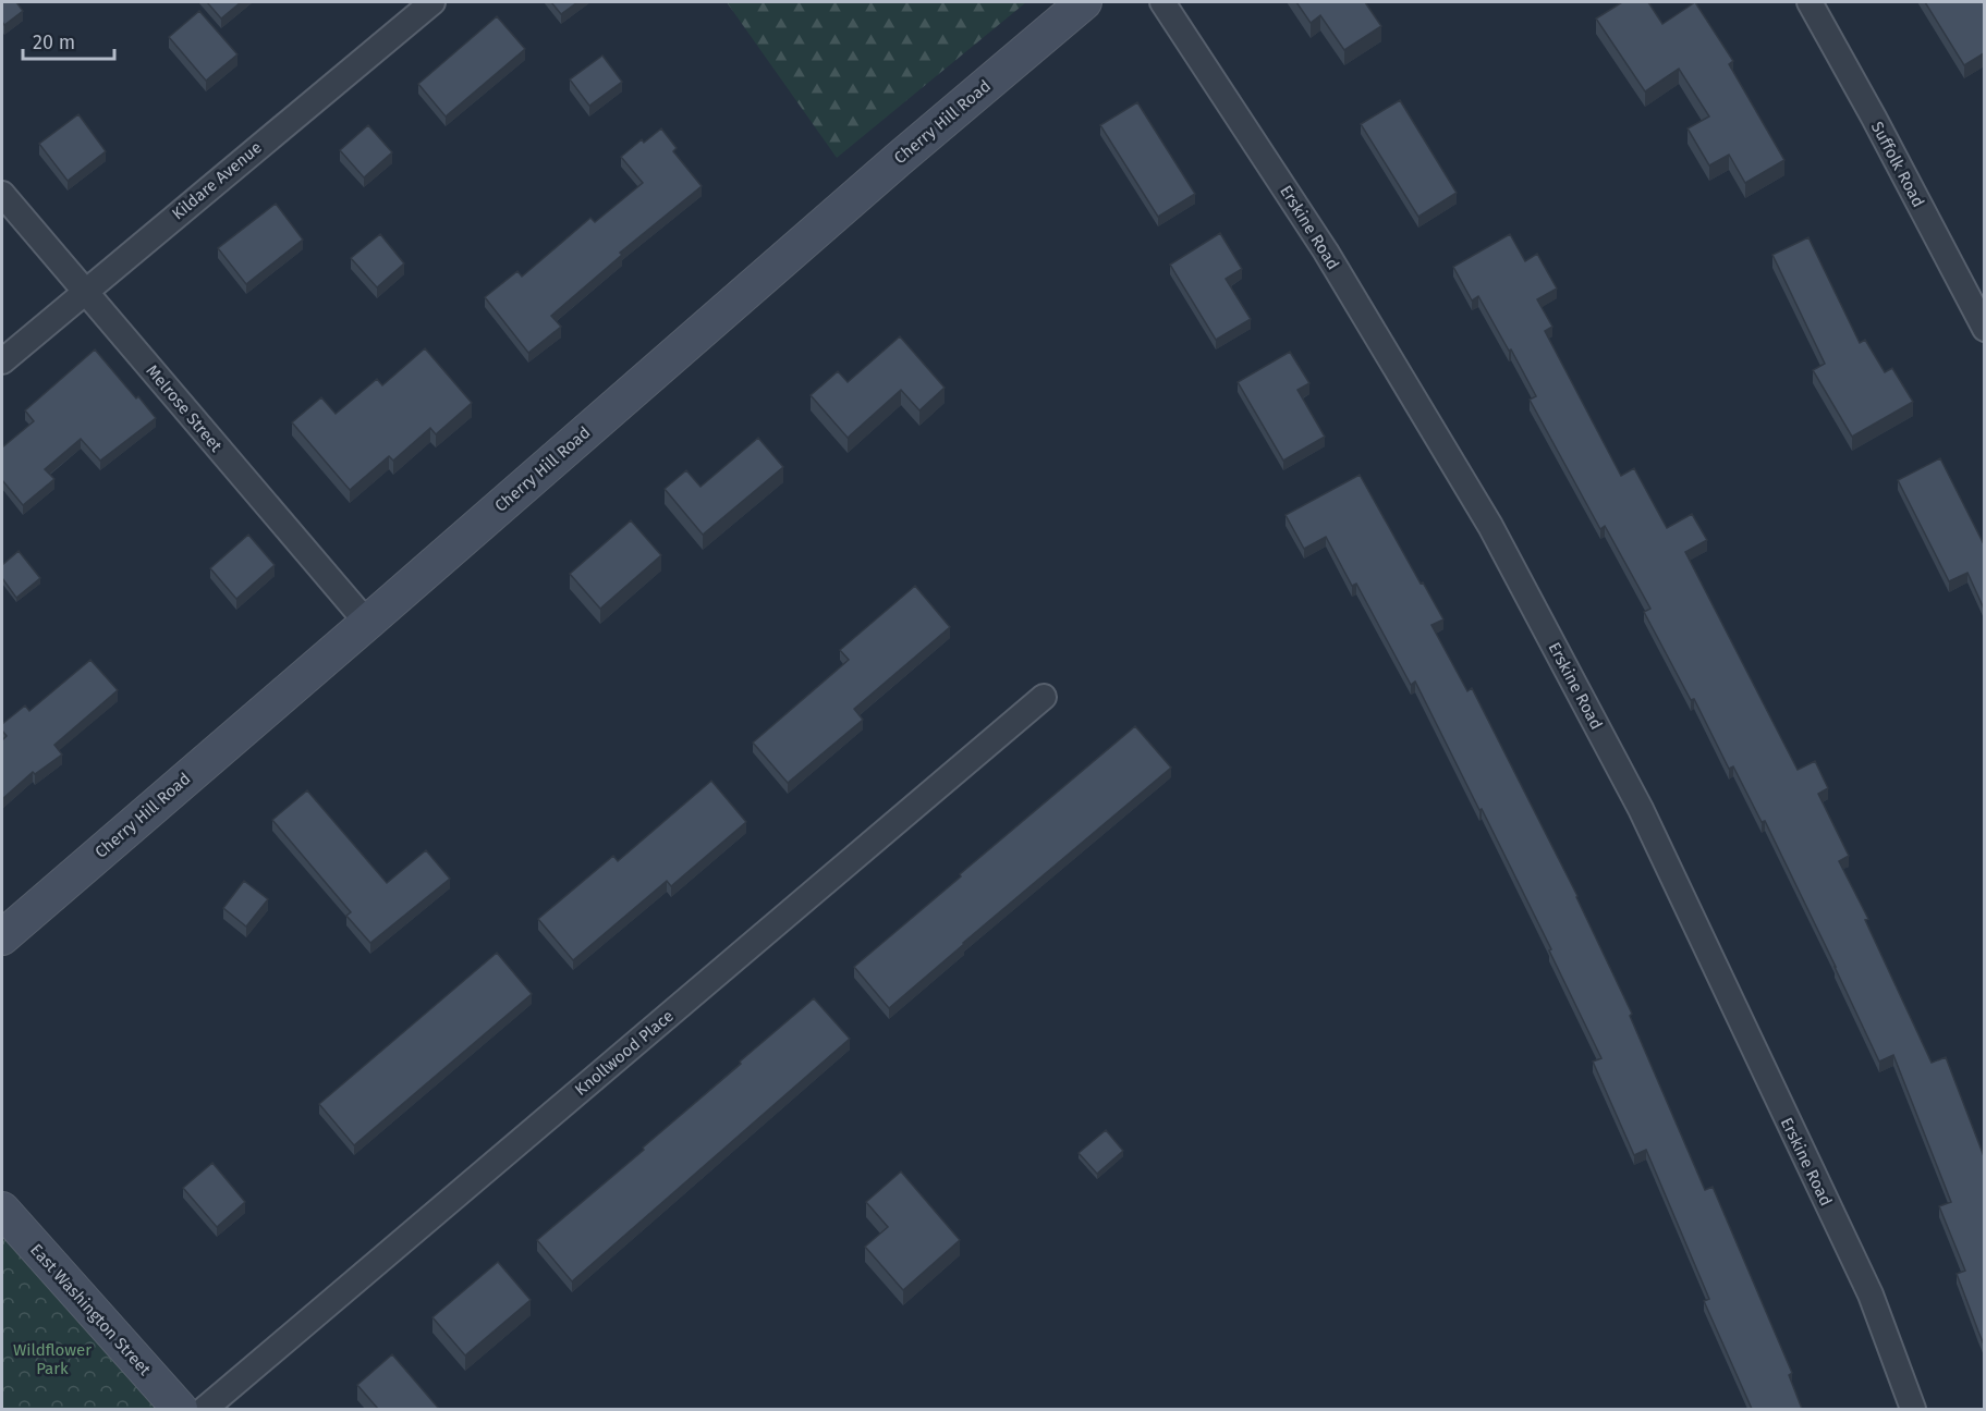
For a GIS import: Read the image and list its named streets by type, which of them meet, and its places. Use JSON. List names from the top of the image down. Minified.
{"streets":{"street":["Cherry Hill Road","Suffolk Road","Kildare Avenue","Erskine Road","Melrose Street","Knollwood Place","East Washington Street"]},"crossings":[["Cherry Hill Road","Melrose Street"],["Kildare Avenue","Melrose Street"]],"parks":["Wildflower Park"],"scale_bar":"20 m"}
